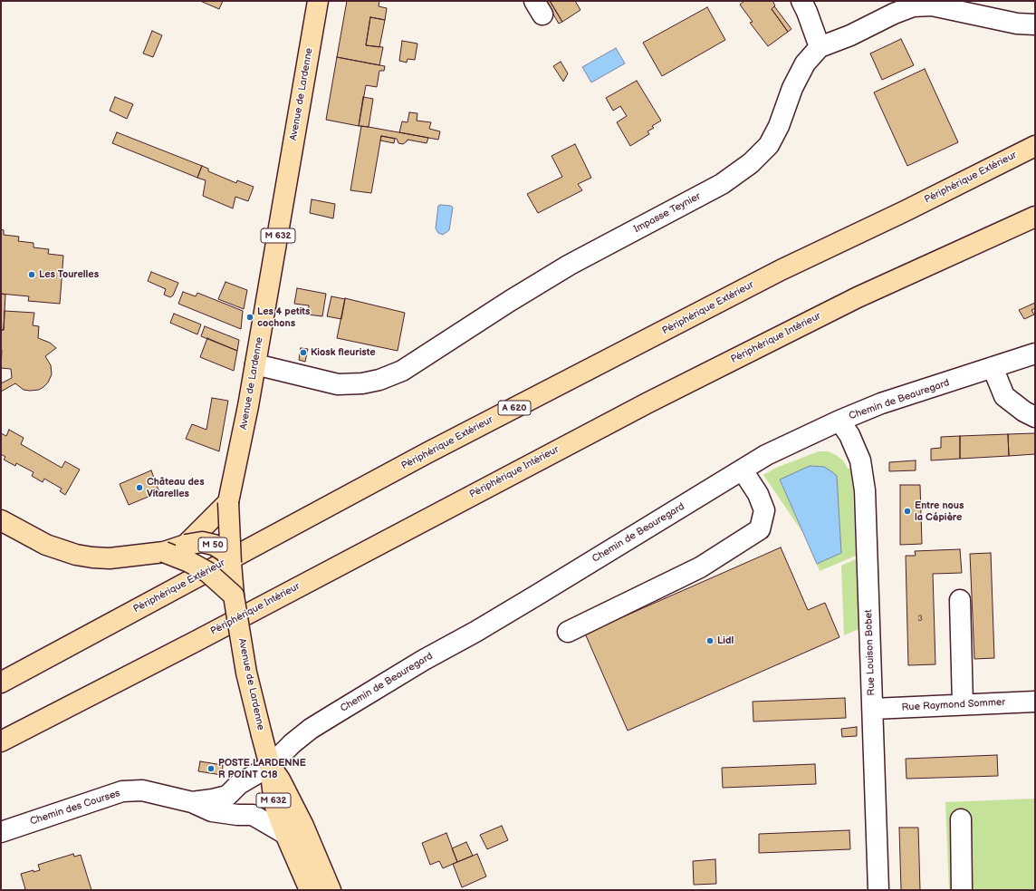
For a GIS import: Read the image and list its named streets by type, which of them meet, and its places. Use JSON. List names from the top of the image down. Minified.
{"streets":{"main road":["Avenue de Lardenne","Périphérique Extérieur","M 632","Périphérique Intérieur","A 620","M 50"],"street":["Impasse Teynier","Chemin de Beauregard","Rue Louison Bobet","Rue Raymond Sommer","Chemin des Courses"]},"crossings":[["Avenue de Lardenne","Impasse Teynier"],["Avenue de Lardenne","Chemin de Beauregard"],["Avenue de Lardenne","M 50"],["Avenue de Lardenne","Chemin des Courses"],["Chemin de Beauregard","Rue Louison Bobet"],["Chemin de Beauregard","Chemin des Courses"],["Rue Louison Bobet","Rue Raymond Sommer"]],"places":["Les Tourelles","Les 4 petits cochons","Kiosk fleuriste","Château des Vitarelles","Entre nous la Cépière","Lidl","POSTE LARDENNE R POINT C18"],"house_numbers":["3"]}
